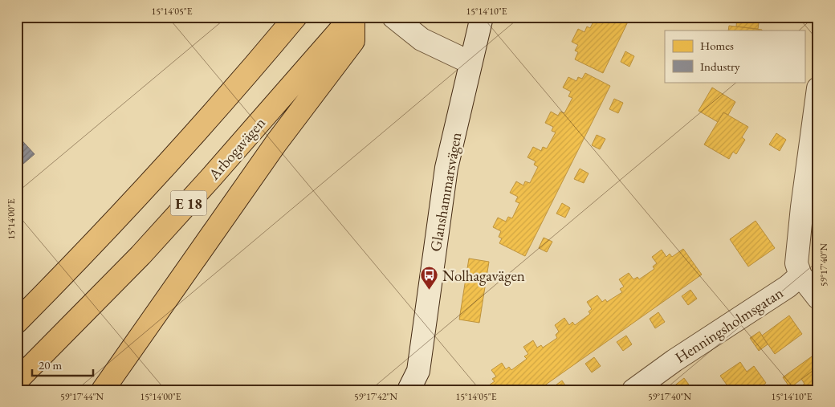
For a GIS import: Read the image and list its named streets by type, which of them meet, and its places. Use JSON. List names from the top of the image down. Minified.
{"streets":{"highway":["Arbogavägen","E 18"],"street":["Glanshammarsvägen","Henningsholmsgatan"]},"crossings":[["Arbogavägen","E 18"]],"places":{"bus stop":["Nolhagavägen"]},"legend":["Homes","Industry"],"scale_bar":"20 m","coordinates":["15°14'05\"E","15°14'10\"E","15°14'00\"E","59°17'40\"N","59°17'44\"N","59°17'42\"N"]}
